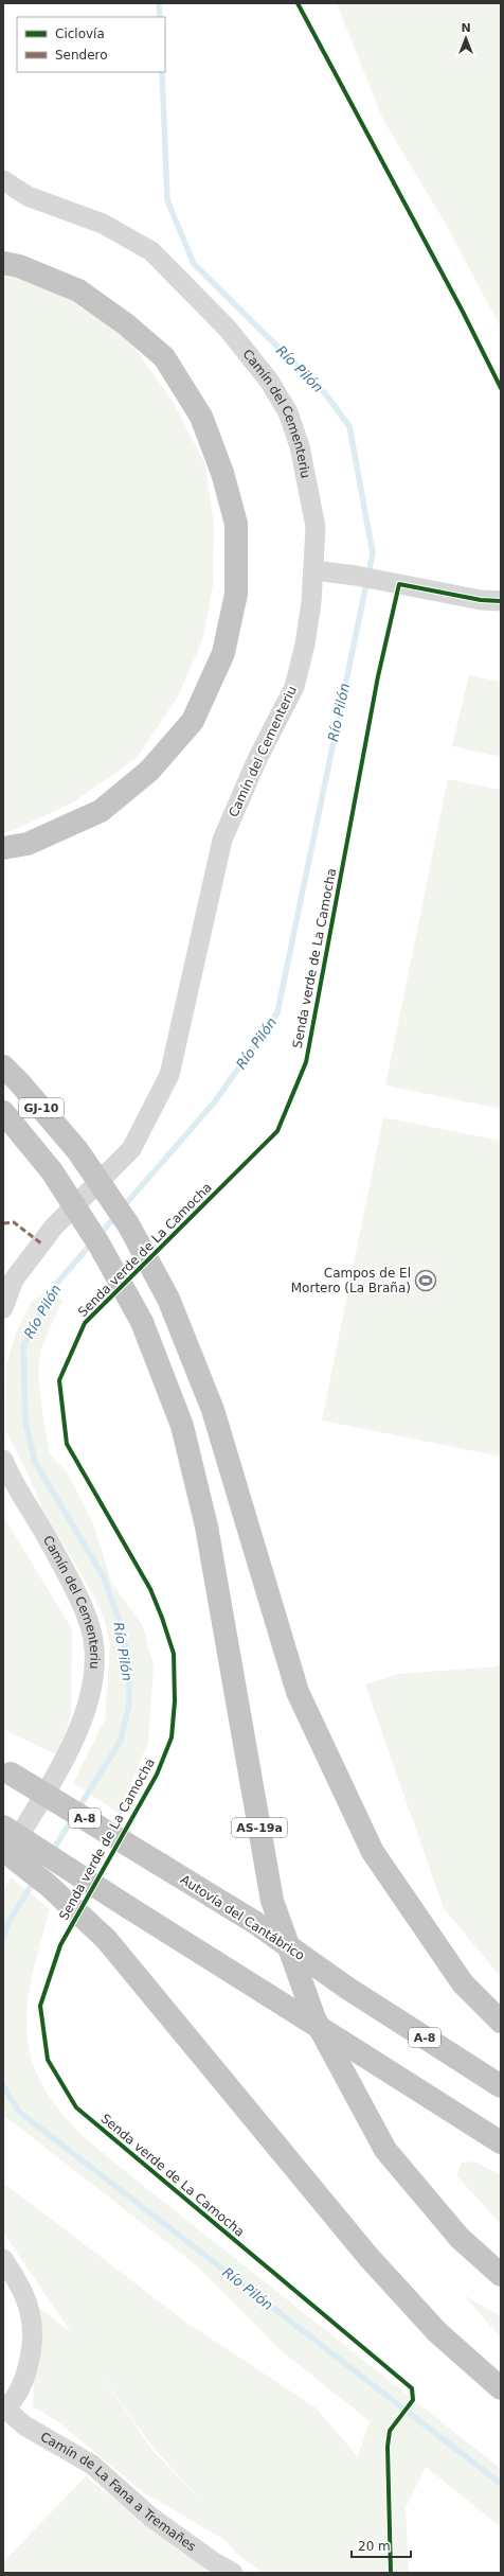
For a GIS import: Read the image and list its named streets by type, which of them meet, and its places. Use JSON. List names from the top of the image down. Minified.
{"streets":{"highway":["GJ-10","A-8","AS-19a","Autovía del Cantábrico"],"street":["Camín del Cementeriu","Camín de La Fana a Tremañes"],"cycle path":["Senda verde de La Camocha"]},"crossings":[["GJ-10","AS-19a"]],"water":["Río Pilón"],"places":{"sports":["Campos de El Mortero (La Braña)"]},"legend":["Ciclovía","Sendero"],"scale_bar":"20 m","north":"top"}
